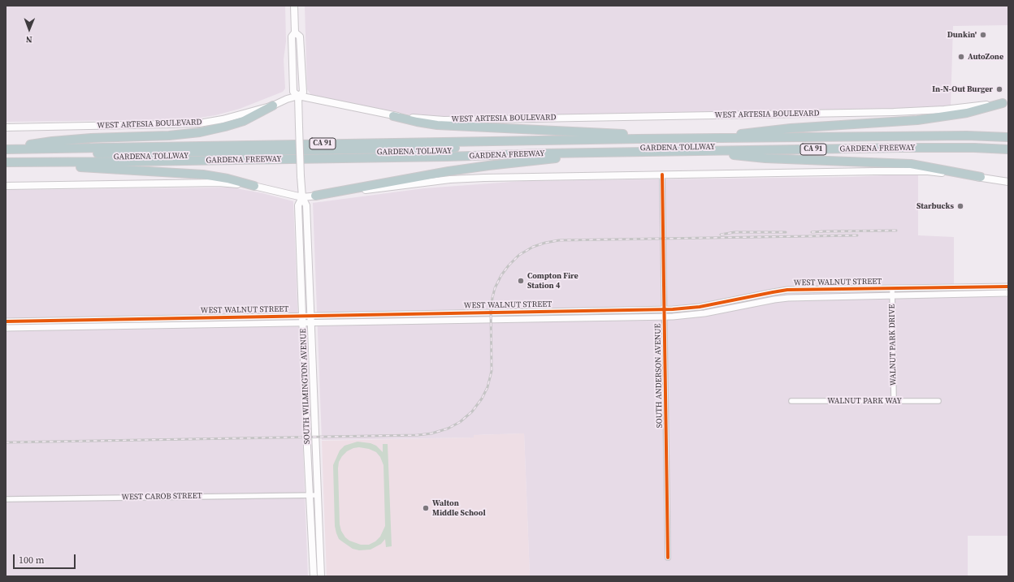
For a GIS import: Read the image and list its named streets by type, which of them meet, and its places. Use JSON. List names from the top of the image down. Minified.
{"streets":{"highway":["CA 91","GARDENA TOLLWAY","GARDENA FREEWAY"],"main road":["WEST ARTESIA BOULEVARD","SOUTH WILMINGTON AVENUE"],"street":["WEST WALNUT STREET","WALNUT PARK DRIVE","SOUTH ANDERSON AVENUE","WALNUT PARK WAY","WEST CAROB STREET"]},"crossings":[["WEST ARTESIA BOULEVARD","SOUTH WILMINGTON AVENUE"],["GARDENA TOLLWAY","GARDENA FREEWAY"],["WEST WALNUT STREET","WALNUT PARK DRIVE"],["WEST WALNUT STREET","SOUTH ANDERSON AVENUE"],["WEST WALNUT STREET","SOUTH WILMINGTON AVENUE"],["WALNUT PARK DRIVE","WALNUT PARK WAY"],["SOUTH WILMINGTON AVENUE","WEST CAROB STREET"]],"places":["Dunkin'","AutoZone","In-N-Out Burger","Starbucks","Compton Fire Station 4","Walton Middle School"],"scale_bar":"100 m","north":"bottom"}
